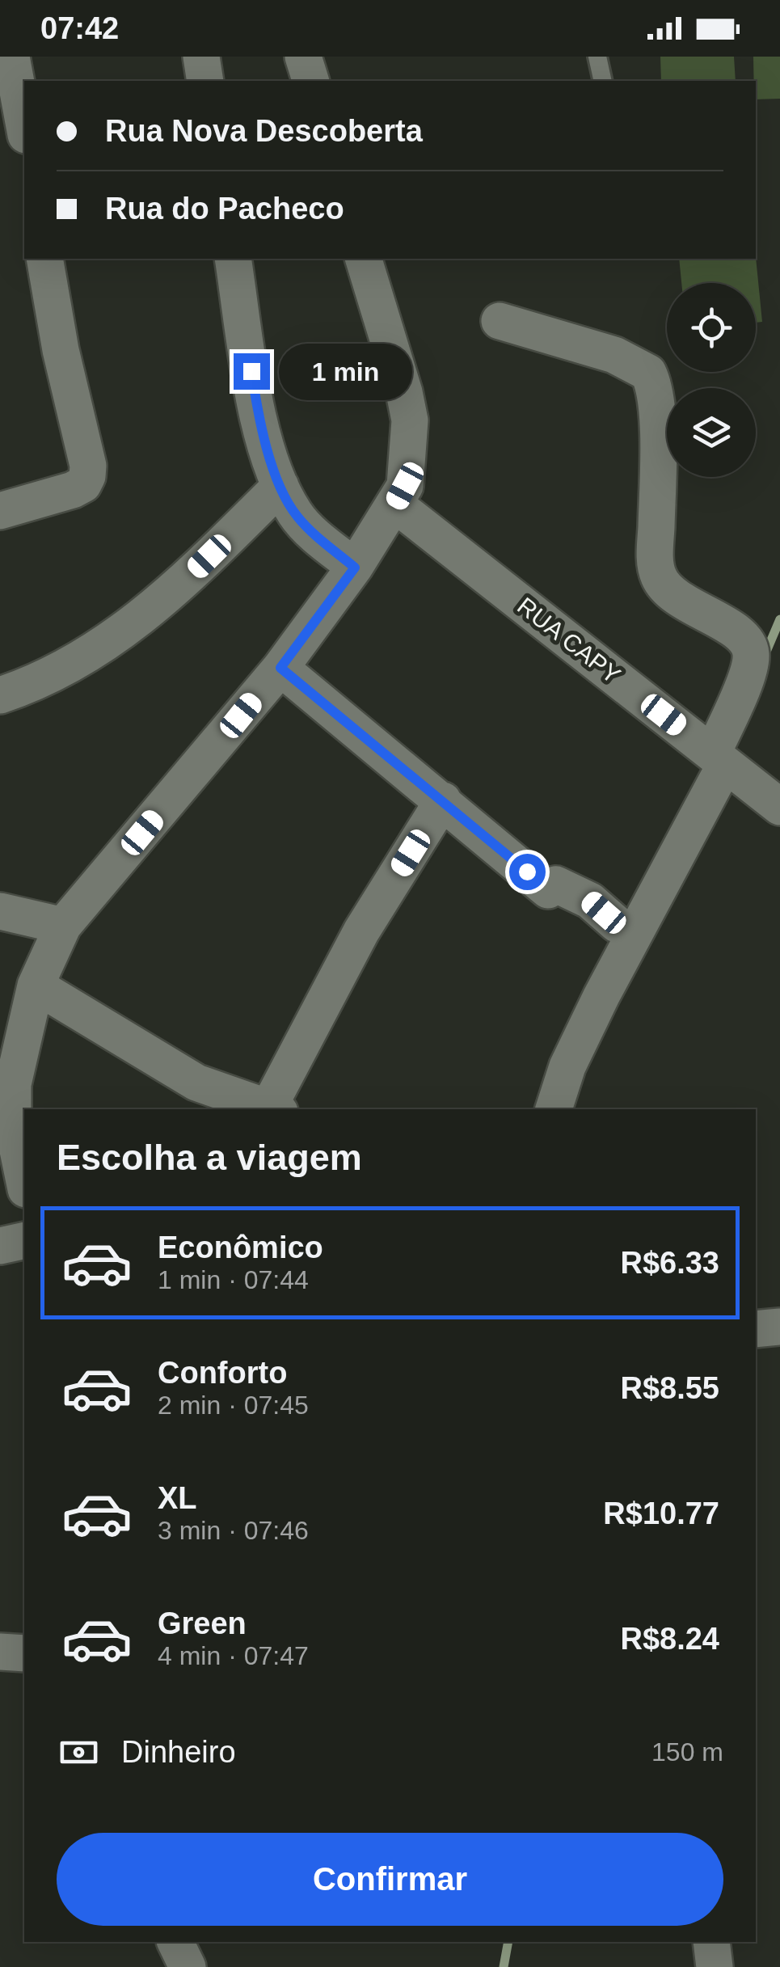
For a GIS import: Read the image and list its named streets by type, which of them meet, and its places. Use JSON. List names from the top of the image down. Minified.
{"streets":{"street":["RUA CAPY"]},"page":{"status":"07:42","banner":["Rua Nova Descoberta","Rua do Pacheco"],"bubble":"1 min","heading":"Escolha a viagem","list":[{"name":"Econômico","note":"1 min · 07:44","value":"R$6.33"},{"name":"Conforto","note":"2 min · 07:45","value":"R$8.55"},{"name":"XL","note":"3 min · 07:46","value":"R$10.77"},{"name":"Green","note":"4 min · 07:47","value":"R$8.24"}],"pay":["Dinheiro","150 m"],"buttons":"Confirmar"}}
